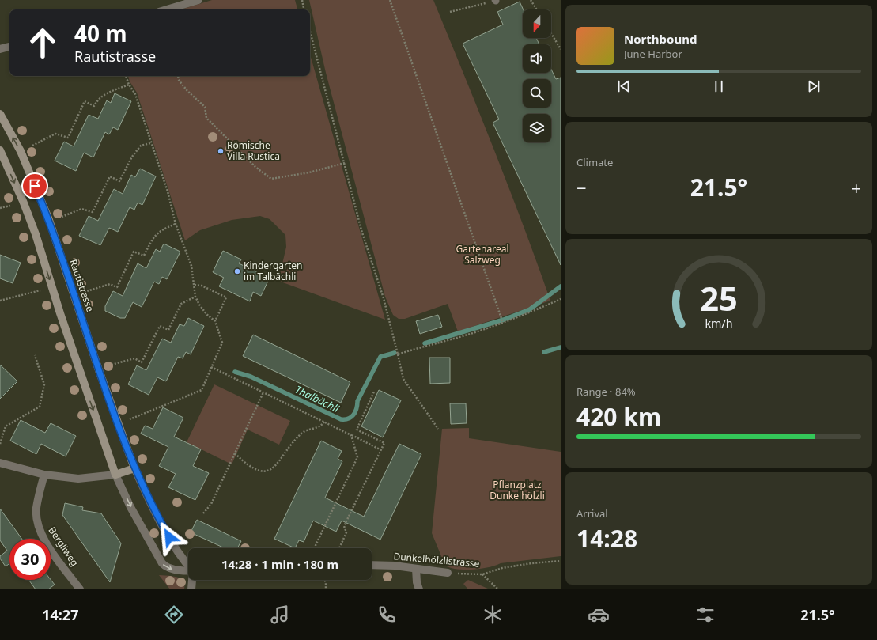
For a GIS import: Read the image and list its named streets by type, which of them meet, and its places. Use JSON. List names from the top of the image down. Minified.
{"streets":{"street":["Rautistrasse","Bergliweg","Dunkelhölzlistrasse"]},"water":["Thalbächli"],"parks":["Gartenareal Salzweg","Pflanzplatz Dunkelhölzli"],"places":["Römische Villa Rustica","Kindergarten im Talbächli"],"north":"bottom","page":{"turn":["40 m","Rautistrasse"],"song":["Northbound","June Harbor"],"tile":["Climate",["Range · 84%","420 km"],["Arrival","14:28"]],"heat":["−","21.5°","+"],"limit":"30","trip":"14:28 · 1 min · 180 m","tabs":["14:27","21.5°"],"gauge":["25","km/h"]}}
